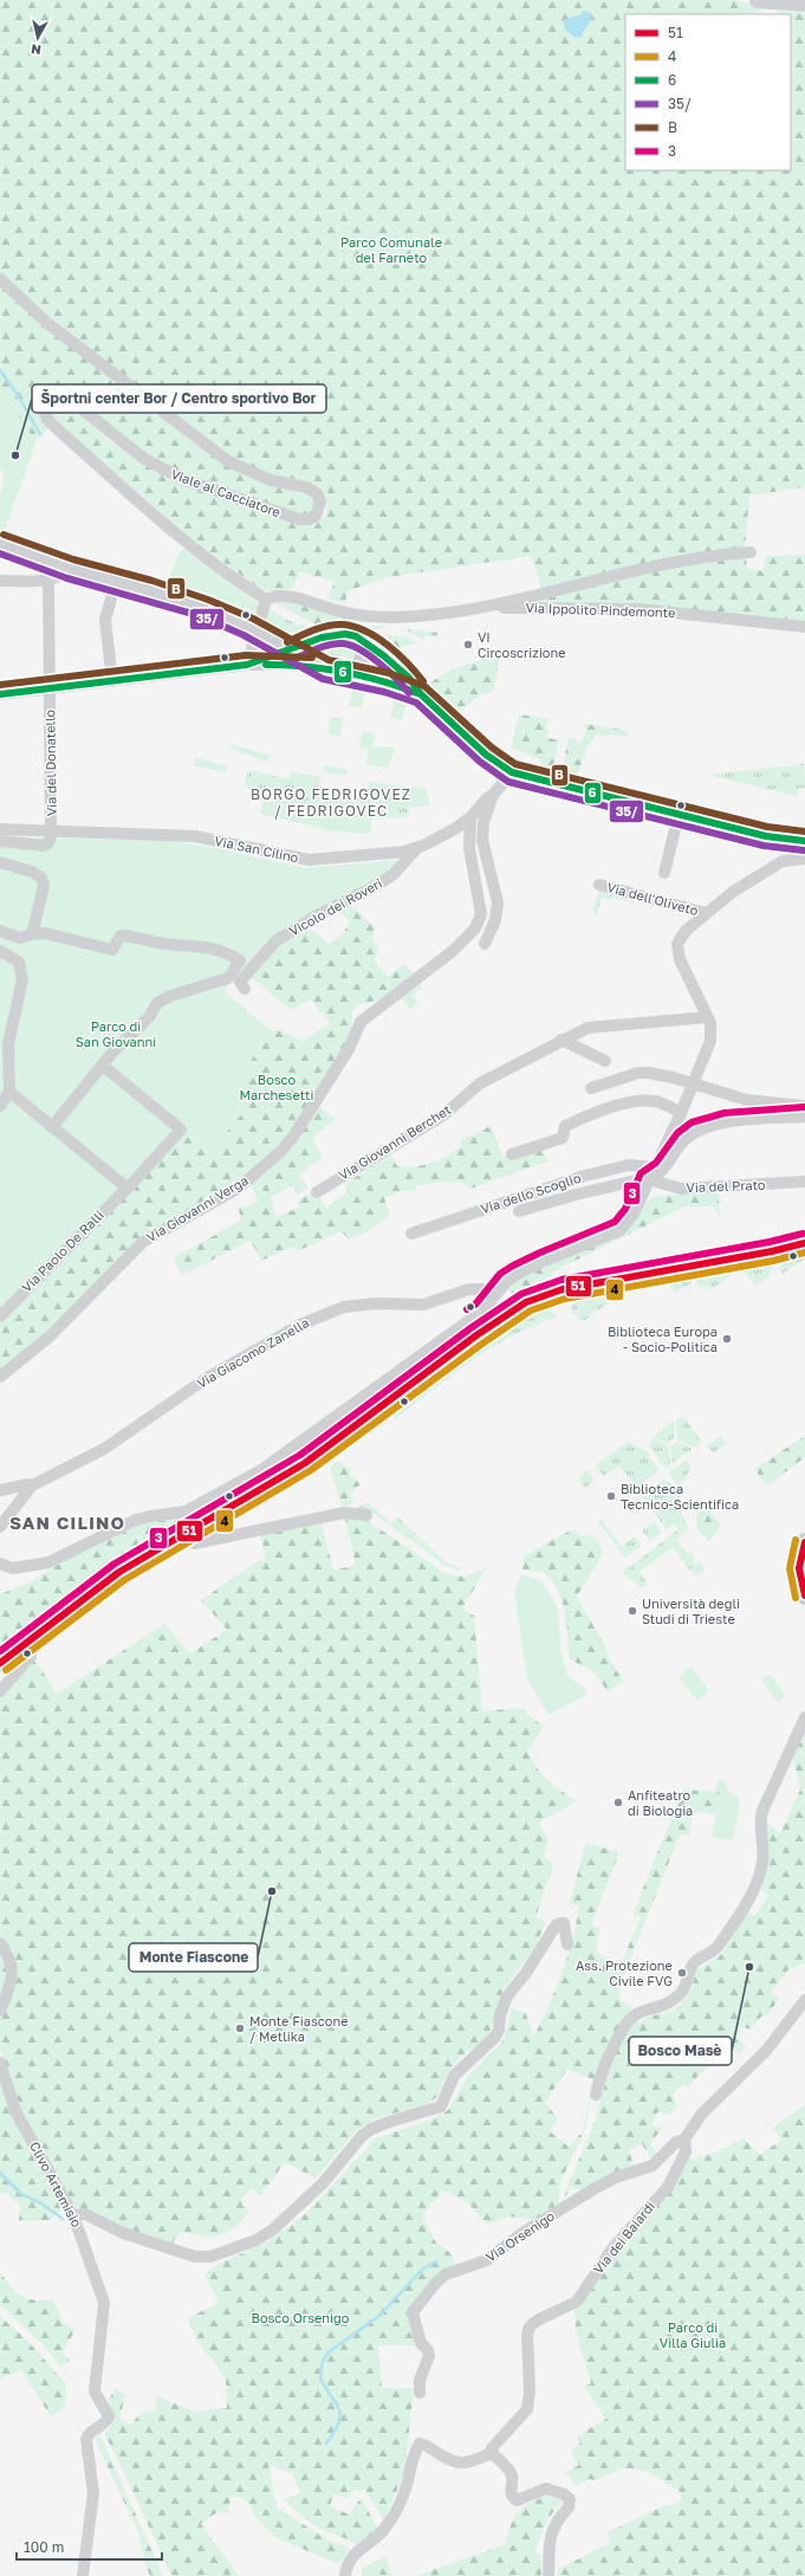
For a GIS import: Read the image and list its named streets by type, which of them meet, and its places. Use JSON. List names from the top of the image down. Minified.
{"streets":{"street":["Viale al Cacciatore","Via Ippolito Pindemonte","Via del Donatello","Via San Cilino","Via dell'Oliveto","Vicolo dei Roveri","Via Giovanni Berchet","Via del Prato","Via dello Scoglio","Via Giovanni Verga","Via Paolo De Ralli","Via Giacomo Zanella","Clivo Artemisio","Via Orsenigo","Via dei Baiardi"]},"crossings":[["Viale al Cacciatore","Via Ippolito Pindemonte"],["Via del Donatello","Via San Cilino"],["Via San Cilino","Vicolo dei Roveri"],["Via San Cilino","Via Giovanni Verga"],["Via del Prato","Via dello Scoglio"],["Via Orsenigo","Via dei Baiardi"]],"districts":["BORGO FEDRIGOVEZ / FEDRIGOVEC","SAN CILINO"],"parks":["Parco Comunale del Farneto","Parco di San Giovanni","Bosco Marchesetti","Bosco Orsenigo","Parco di Villa Giulia"],"places":["Športni center Bor / Centro sportivo Bor","VI Circoscrizione","Biblioteca Europa - Socio-Politica","Biblioteca Tecnico-Scientifica","Università degli Studi di Trieste","Anfiteatro di Biologia","Monte Fiascone","Bosco Masè","Ass. Protezione Civile FVG","Monte Fiascone / Metlika"],"lines":["transit line B","transit line 35/","transit line 6","transit line 3","transit line 51","transit line 4"],"legend":["51","4","6","35/","B","3"],"scale_bar":"100 m","north":"bottom"}
